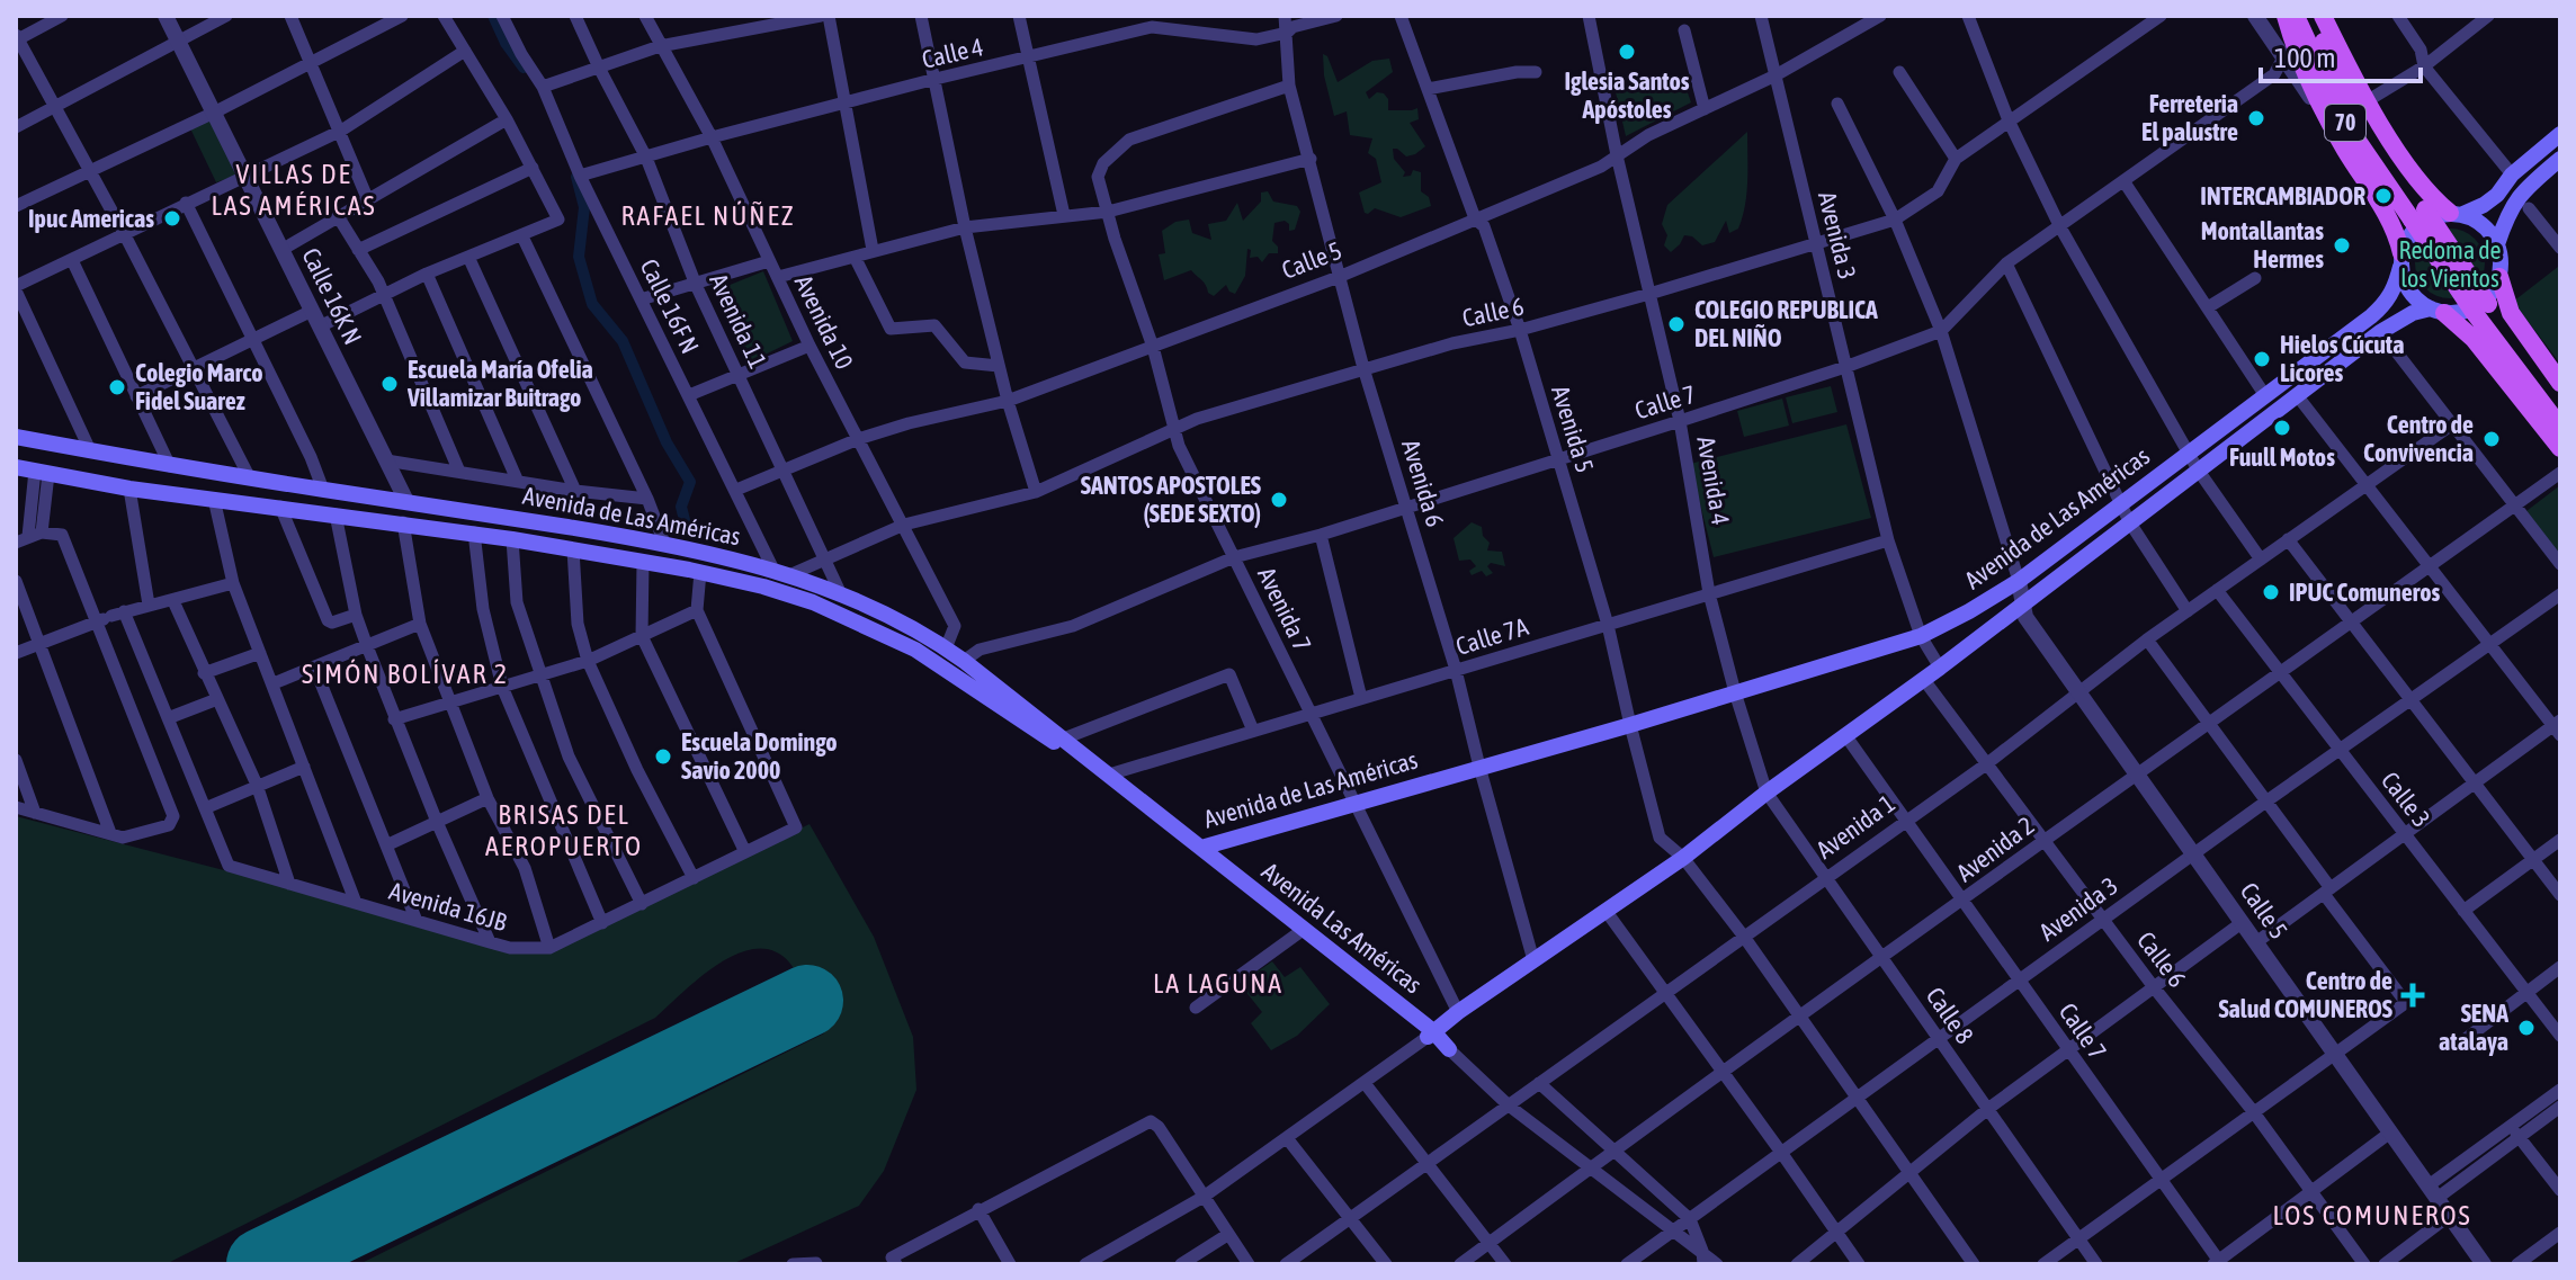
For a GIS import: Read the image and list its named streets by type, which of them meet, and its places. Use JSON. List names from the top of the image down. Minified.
{"streets":{"main road":["70","Avenida de Las Américas","Avenida Las Américas"],"street":["Calle 4","Avenida 3","Calle 5","Calle 16K N","Calle 16F N","Calle 6","Avenida 11","Avenida 10","Calle 7","Avenida 5","Avenida 4","Avenida 6","Avenida 7","Calle 7A","Calle 3","Avenida 1","Avenida 2","Avenida 16JB","Calle 8"]},"crossings":[["Calle 4","Calle 16F N"],["Calle 4","Avenida 11"],["Calle 4","Avenida 10"],["Calle 4","Avenida 6"],["Avenida 3","Calle 5"],["Avenida 3","Calle 6"],["Avenida 3","Calle 7"],["Avenida 3","Avenida 5"],["Avenida 3","Avenida de Las Américas"],["Avenida 3","Calle 7A"],["Avenida 3","Calle 3"],["Avenida 3","Calle 8"],["Calle 5","Calle 16F N"],["Calle 5","Avenida 11"],["Calle 5","Avenida 10"],["Calle 5","Avenida 5"],["Calle 5","Avenida 4"],["Calle 5","Avenida 6"],["Calle 5","Avenida de Las Américas"],["Calle 5","Avenida 7"],["Calle 5","Avenida 1"],["Calle 5","Avenida 2"],["Calle 16K N","Avenida de Las Américas"],["Calle 16F N","Calle 6"],["Calle 16F N","Avenida de Las Américas"],["Calle 6","Avenida 11"],["Calle 6","Avenida 10"],["Calle 6","Avenida 5"],["Calle 6","Avenida 4"],["Calle 6","Avenida 6"],["Calle 6","Avenida de Las Américas"],["Calle 6","Avenida 7"],["Calle 6","Avenida 1"],["Calle 6","Avenida 2"],["Avenida 11","Avenida de Las Américas"],["Avenida 10","Avenida de Las Américas"],["Calle 7","Avenida 5"],["Calle 7","Avenida 4"],["Calle 7","Avenida 6"],["Calle 7","Avenida de Las Américas"],["Calle 7","Avenida 7"],["Calle 7","Avenida 1"],["Calle 7","Avenida 2"],["Avenida 5","Avenida de Las Américas"],["Avenida 5","Calle 7A"],["Avenida 5","Avenida 1"],["Avenida 5","Avenida 2"],["Avenida 4","Avenida de Las Américas"],["Avenida 4","Calle 7A"],["Avenida 4","Calle 8"],["Avenida 6","Avenida de Las Américas"],["Avenida 6","Avenida 7"],["Avenida 6","Calle 7A"],["Avenida de Las Américas","Avenida 7"],["Avenida de Las Américas","Calle 7A"],["Avenida de Las Américas","Avenida Las Américas"],["Avenida de Las Américas","Calle 8"],["Avenida 7","Calle 7A"],["Calle 3","Avenida 1"],["Calle 3","Avenida 2"],["Avenida 1","Calle 8"],["Avenida 2","Calle 8"]],"districts":["VILLAS DE LAS AMÉRICAS","RAFAEL NÚÑEZ","SIMÓN BOLÍVAR 2","BRISAS DEL AEROPUERTO","LA LAGUNA","LOS COMUNEROS"],"parks":["Redoma de los Vientos"],"places":{"other":["Iglesia Santos Apóstoles","Ferreteria El palustre","INTERCAMBIADOR","Ipuc Americas","Montallantas Hermes","COLEGIO REPUBLICA DEL NIÑO","Hielos Cúcuta Licores","Escuela María Ofelia Villamizar Buitrago","Colegio Marco Fidel Suarez","Fuull Motos","Centro de Convivencia","SANTOS APOSTOLES (SEDE SEXTO)","IPUC Comuneros","Escuela Domingo Savio 2000","SENA atalaya"],"health":["Centro de Salud COMUNEROS"]},"scale_bar":"100 m"}
